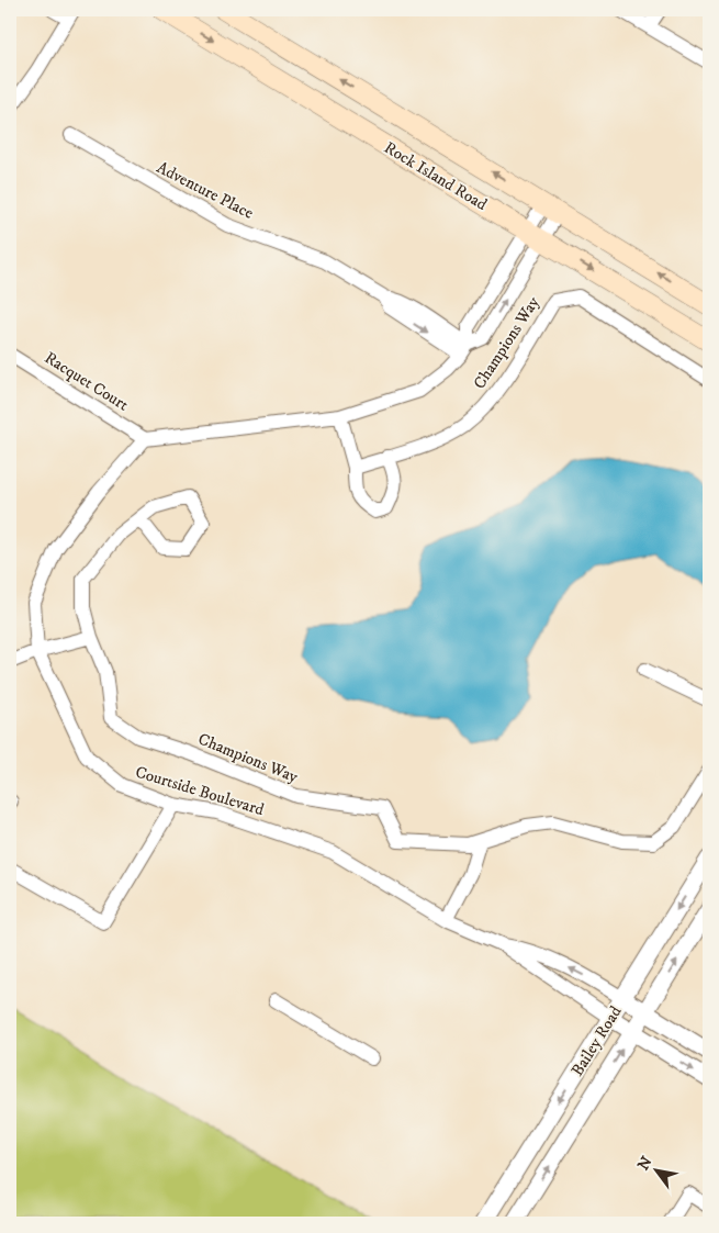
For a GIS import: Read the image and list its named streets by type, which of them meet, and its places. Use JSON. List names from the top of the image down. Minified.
{"streets":{"main road":["Rock Island Road"],"street":["Adventure Place","Champions Way","Racquet Court","Courtside Boulevard","Bailey Road"]},"crossings":[["Racquet Court","Courtside Boulevard"],["Courtside Boulevard","Bailey Road"]],"north":"top left"}
